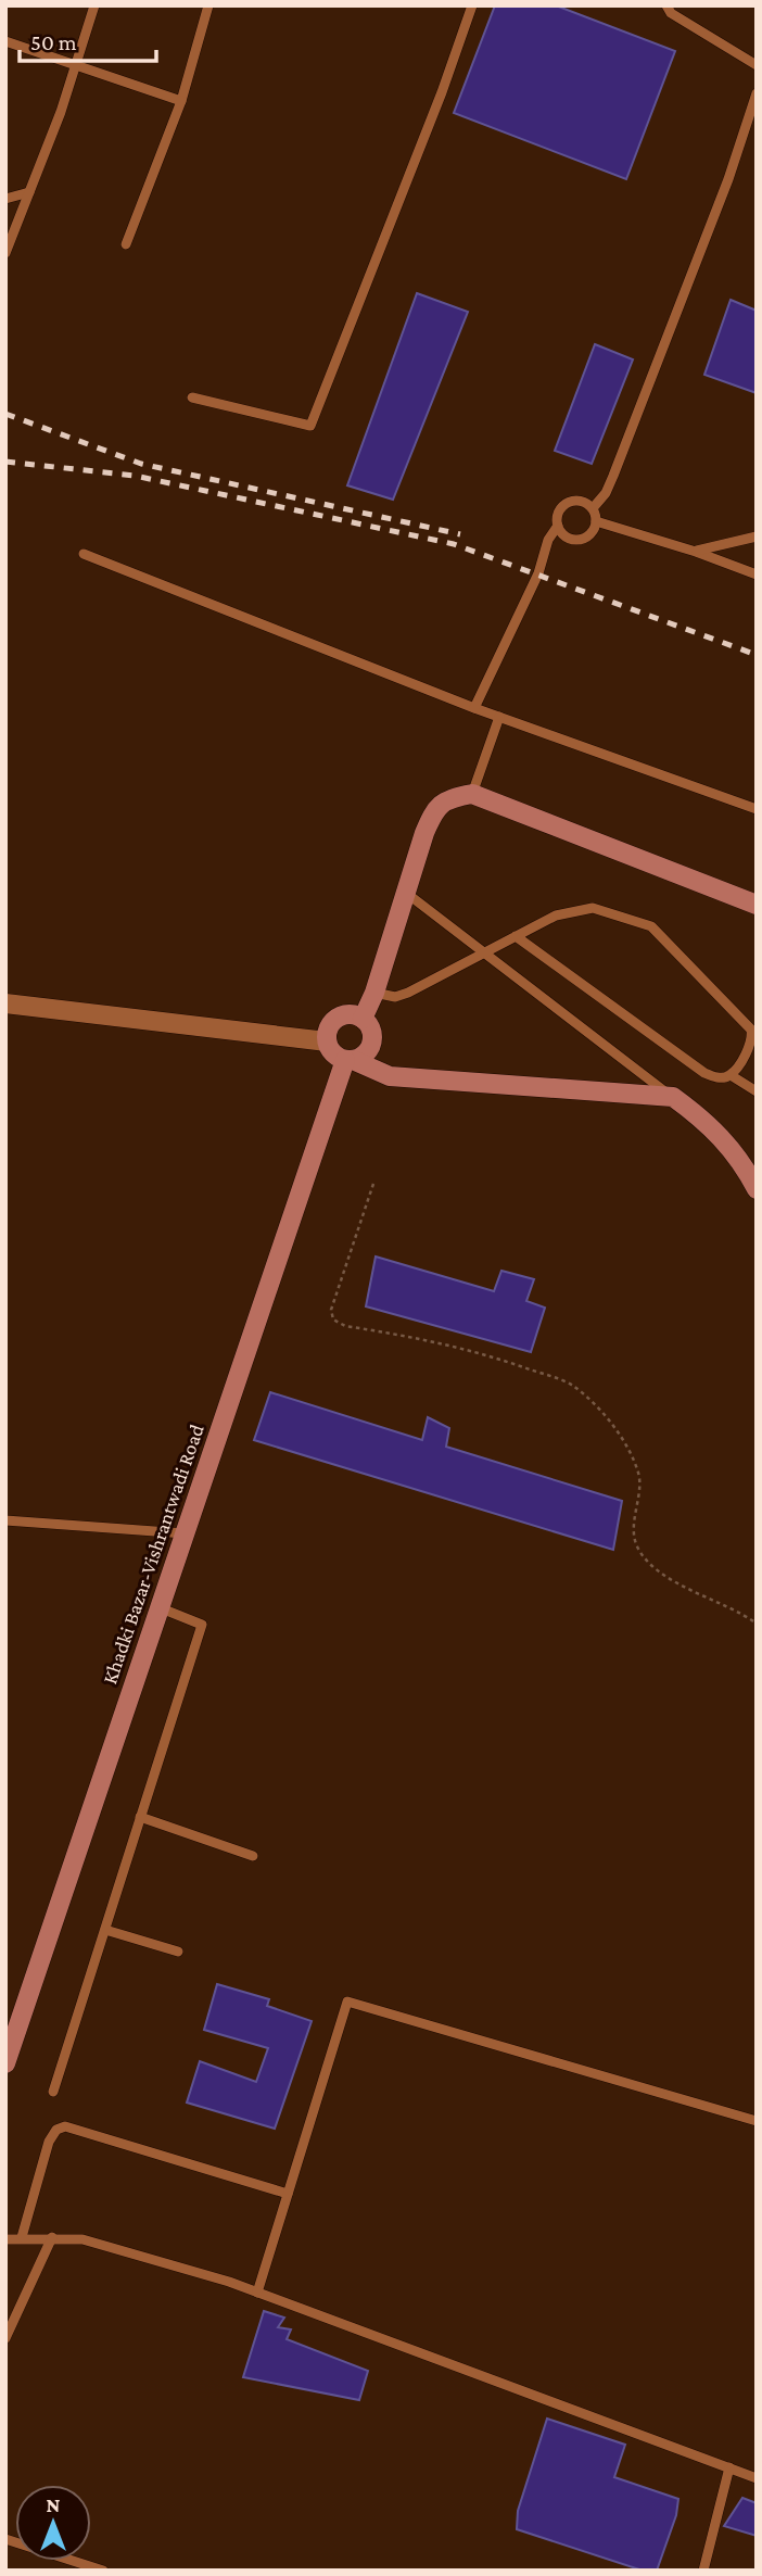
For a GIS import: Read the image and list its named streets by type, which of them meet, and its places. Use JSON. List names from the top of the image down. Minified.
{"streets":{"street":["Khadki Bazar-Vishrantwadi Road"]},"scale_bar":"50 m","north":"top"}
